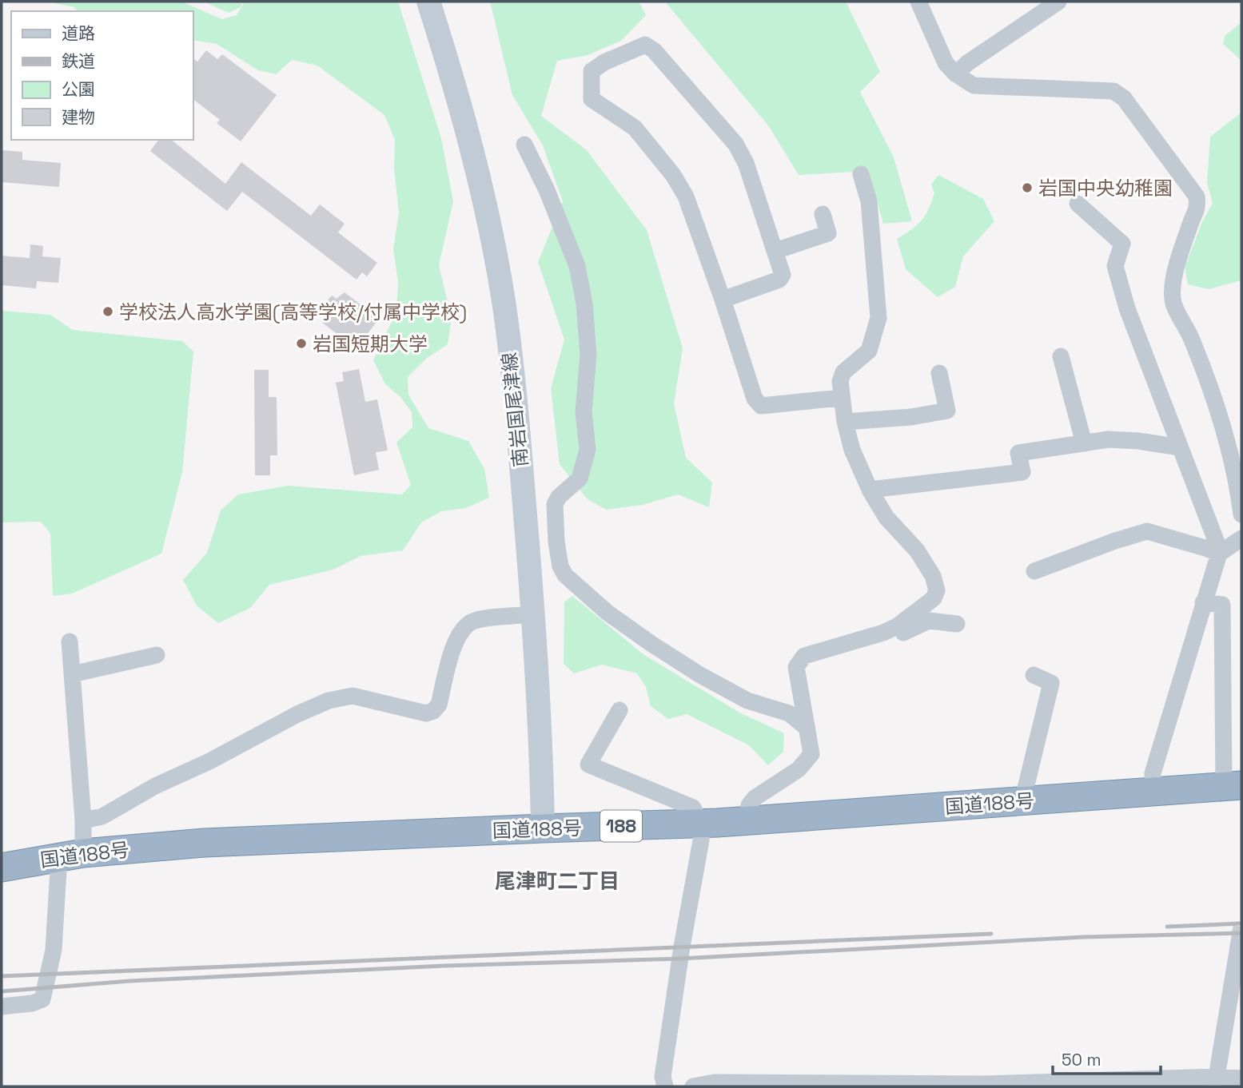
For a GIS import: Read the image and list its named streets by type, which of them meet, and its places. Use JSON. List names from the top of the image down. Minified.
{"streets":{"highway":["国道188号","188"],"main road":["南岩国尾津線"]},"crossings":[["南岩国尾津線","国道188号"]],"districts":["尾津町二丁目"],"places":["岩国中央幼稚園","学校法人高水学園(高等学校/付属中学校)","岩国短期大学"],"legend":["道路","鉄道","公園","建物"],"scale_bar":"50 m"}
